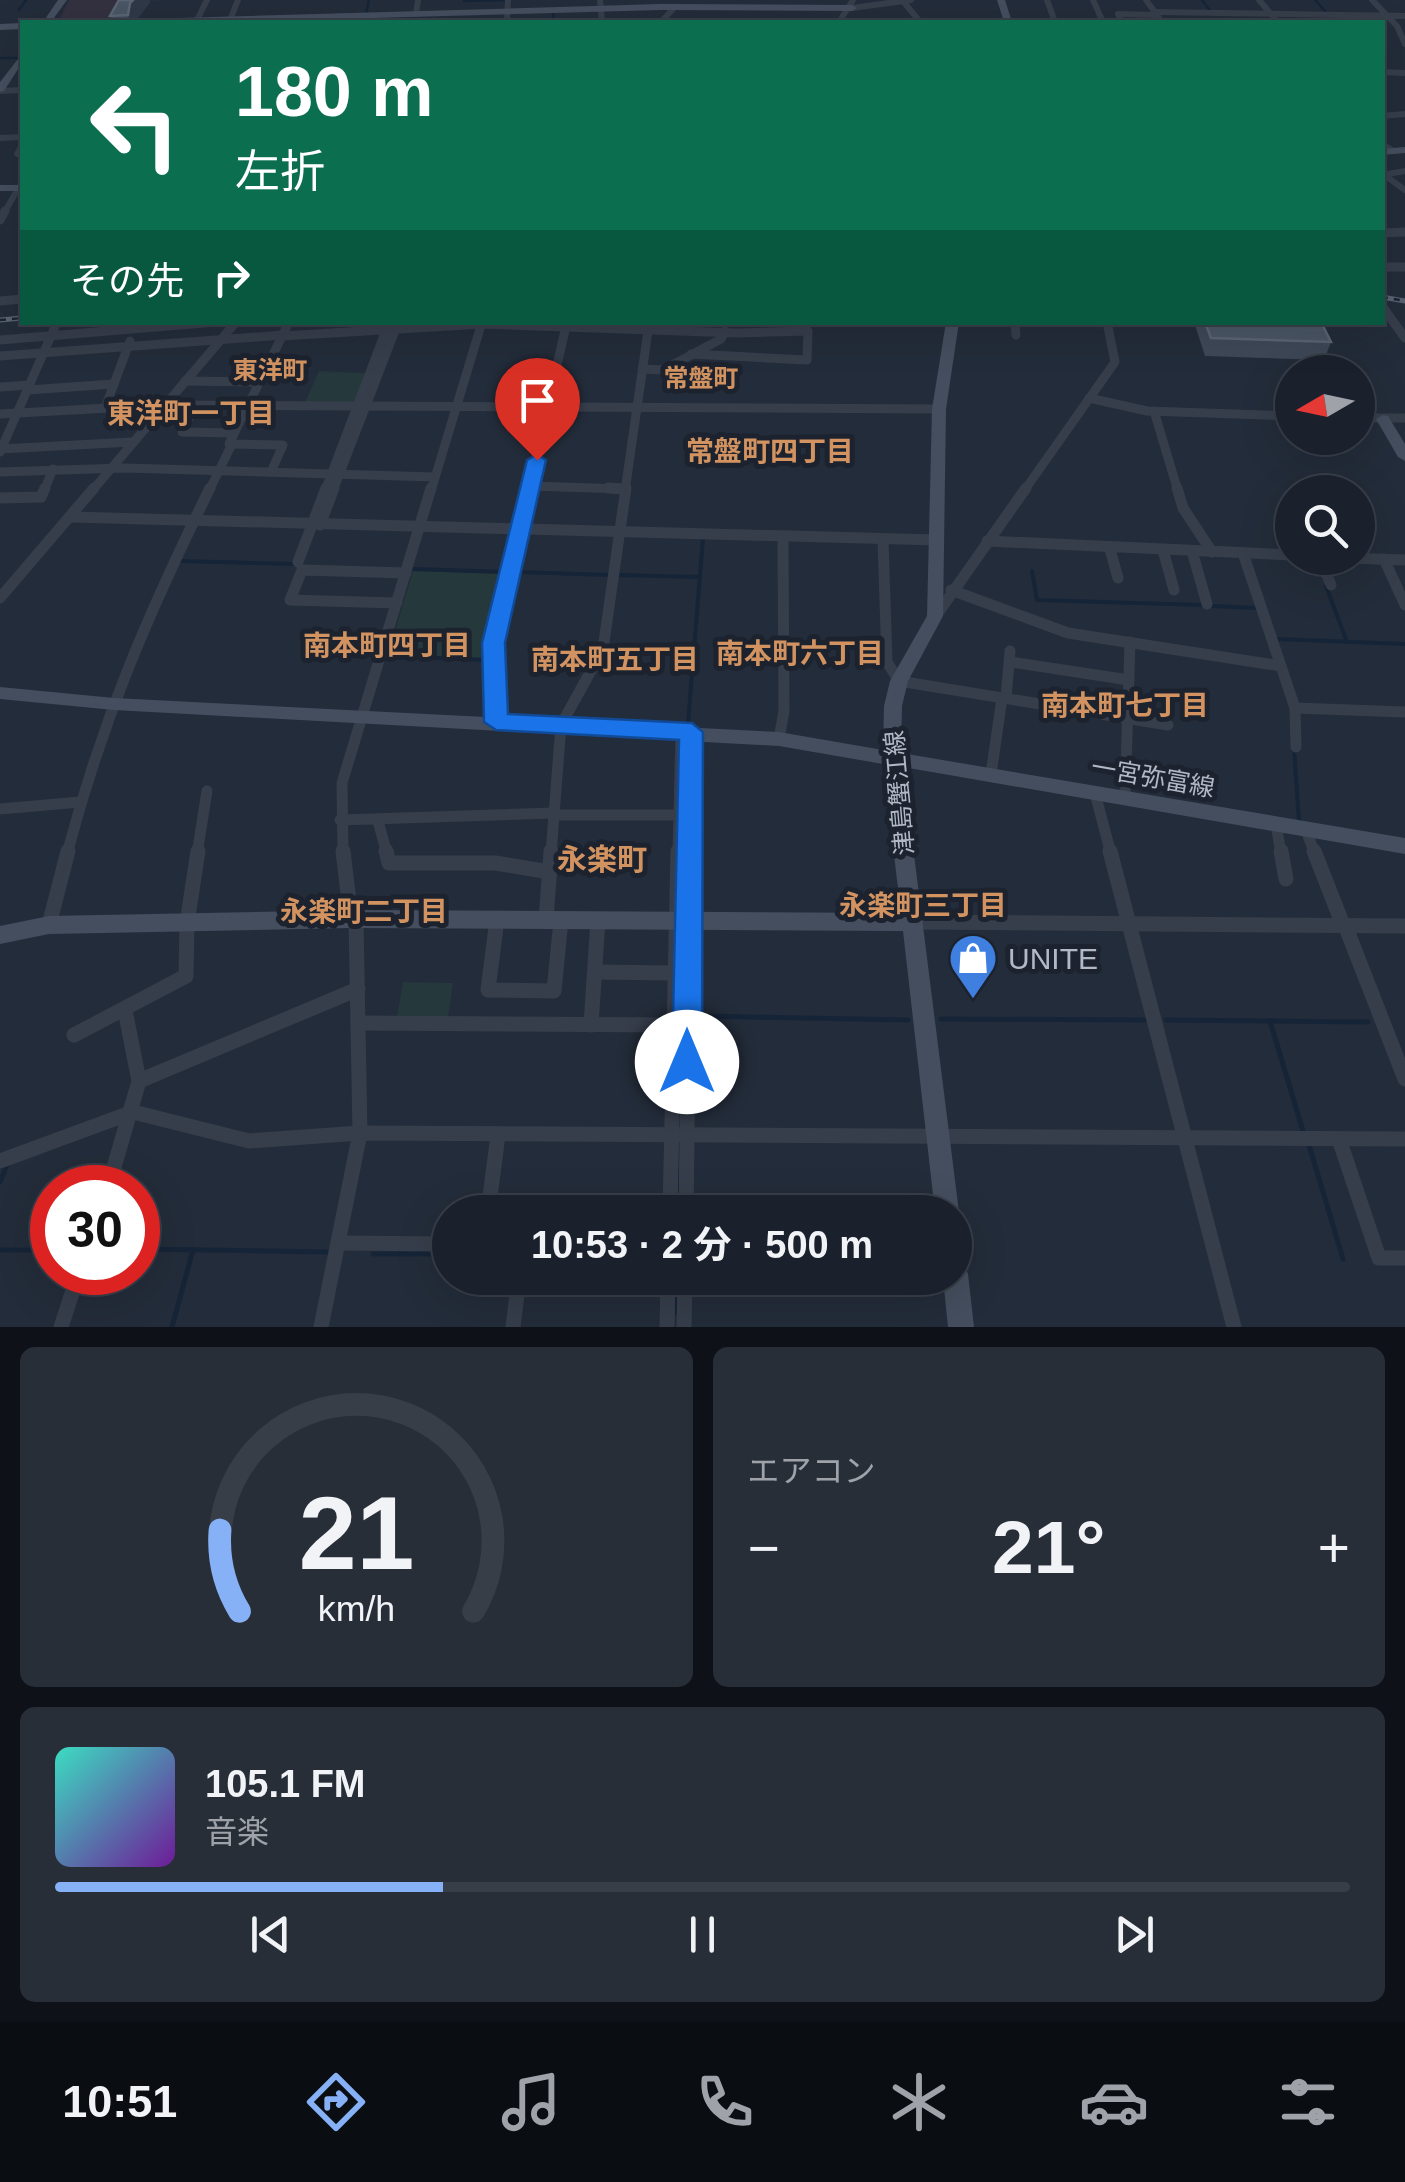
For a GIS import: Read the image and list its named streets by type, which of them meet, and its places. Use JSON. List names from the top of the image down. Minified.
{"streets":{"street":["一宮弥富線","津島蟹江線"]},"crossings":[["一宮弥富線","津島蟹江線"]],"districts":["東洋町","常盤町","東洋町一丁目","常盤町四丁目","南本町四丁目","南本町六丁目","南本町五丁目","南本町七丁目","永楽町","永楽町三丁目","永楽町二丁目"],"places":{"shop":["UNITE"]},"north":"left","page":{"turn":["180 m","左折"],"then":"その先","limit":"30","trip":"10:53 · 2 分 · 500 m","tile":"エアコン","heat":["−","21°","+"],"song":["105.1 FM","音楽"],"tabs":"10:51","gauge":["21","km/h"]}}
